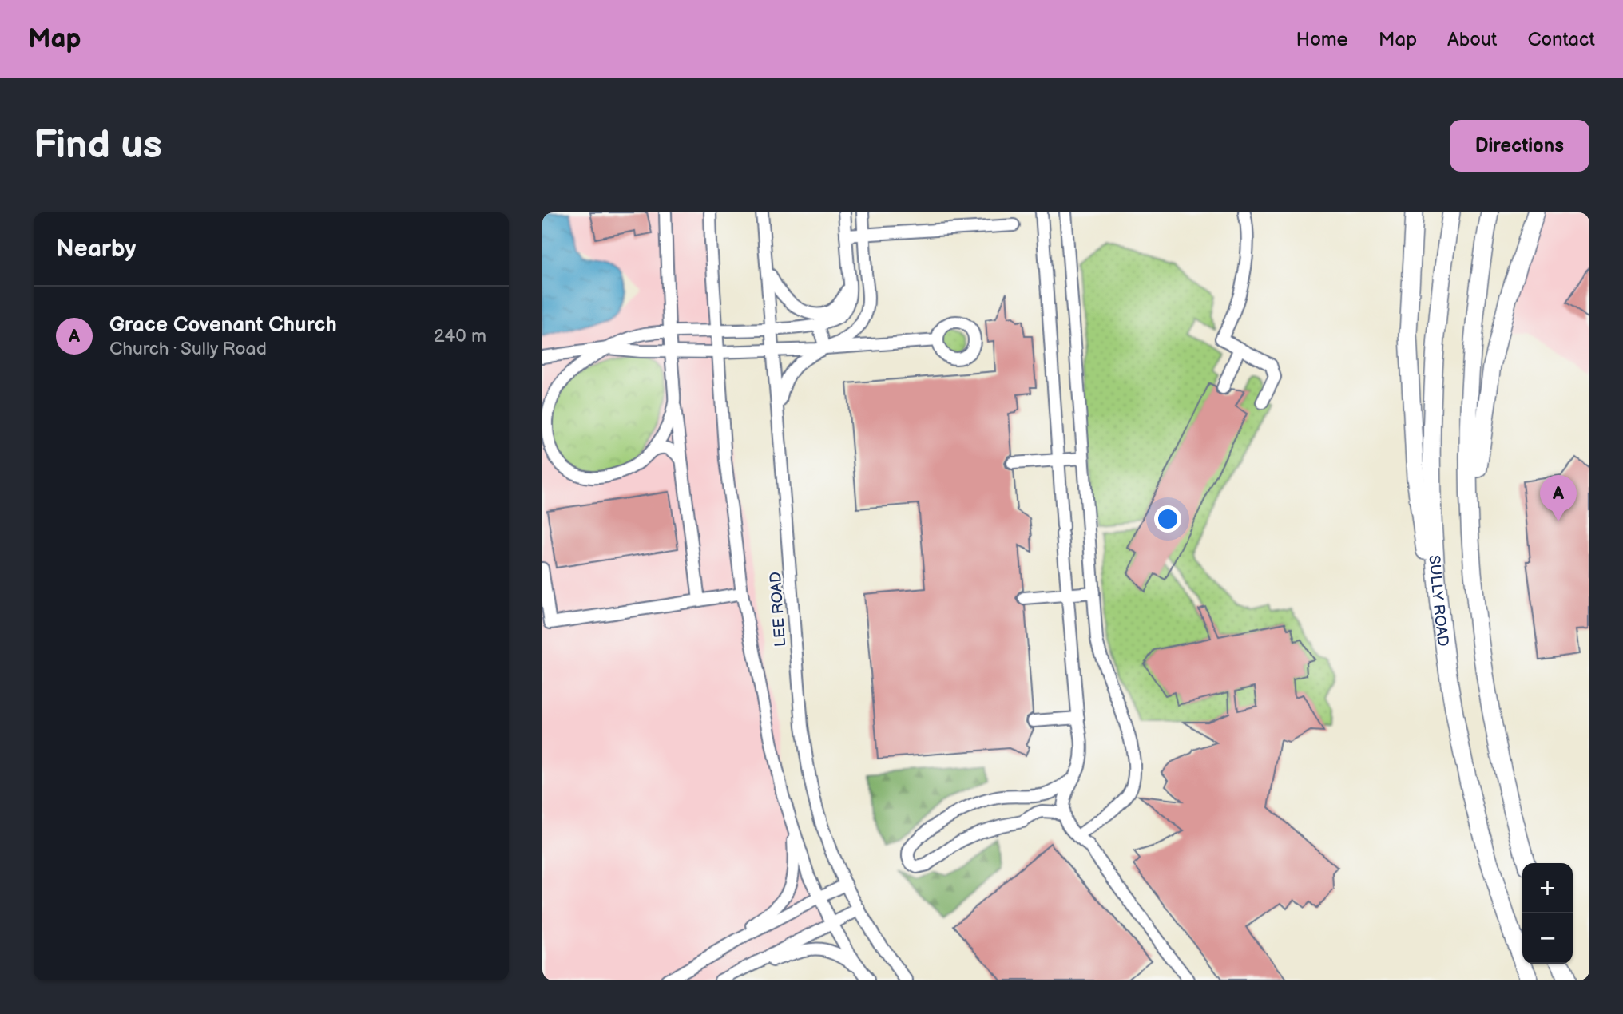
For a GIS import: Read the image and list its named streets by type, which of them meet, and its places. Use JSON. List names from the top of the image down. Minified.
{"streets":{"highway":["SULLY ROAD"],"street":["LEE ROAD"]},"page":{"header":"Map","nav":["Home","Map","About","Contact"],"buttons":"Directions","title":"Find us","heading":"Nearby","list":[{"mark":"A","name":"Grace Covenant Church","note":"Church · Sully Road","value":"240 m"}],"pins":"A","map_buttons":["+","−"]}}
